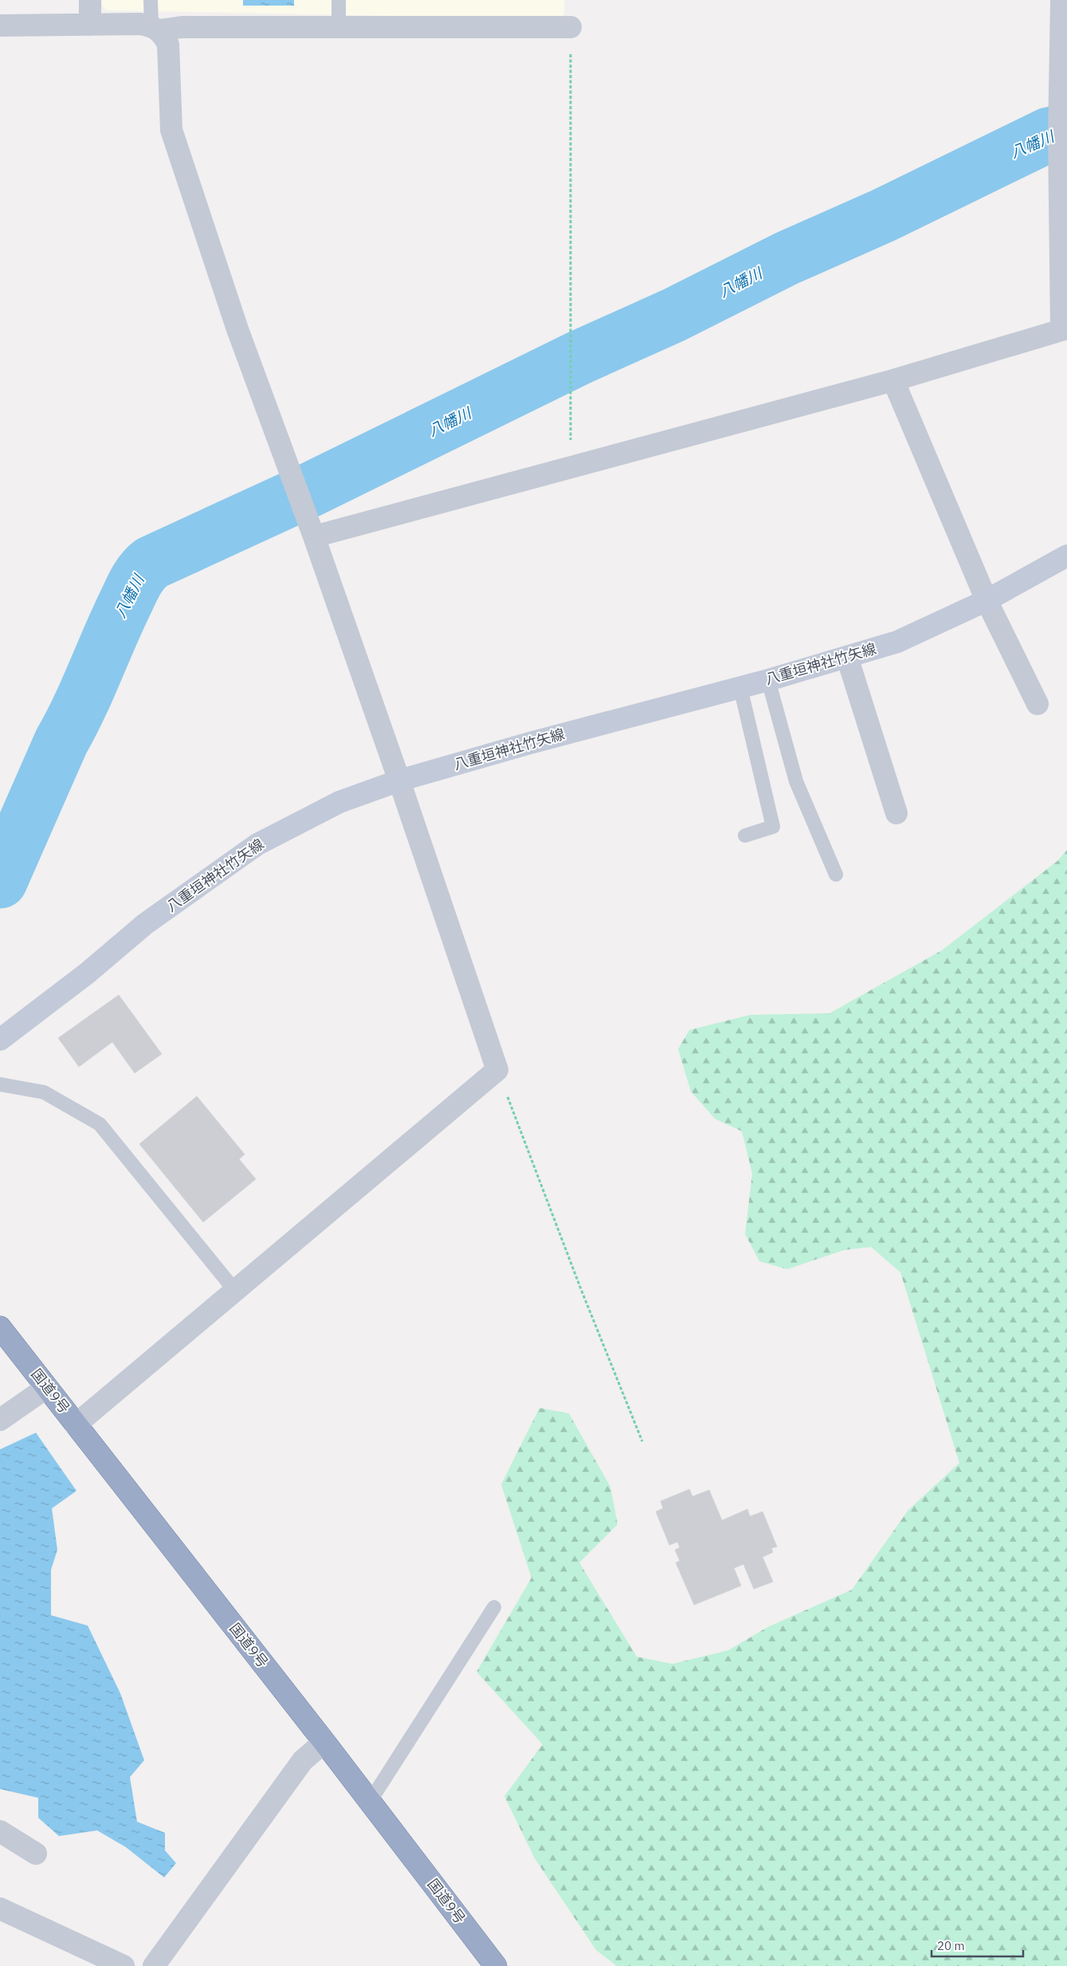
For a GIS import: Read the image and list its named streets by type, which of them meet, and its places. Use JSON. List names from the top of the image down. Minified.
{"streets":{"highway":["国道9号"],"main road":["八重垣神社竹矢線"]},"water":["八幡川"],"scale_bar":"20 m"}
